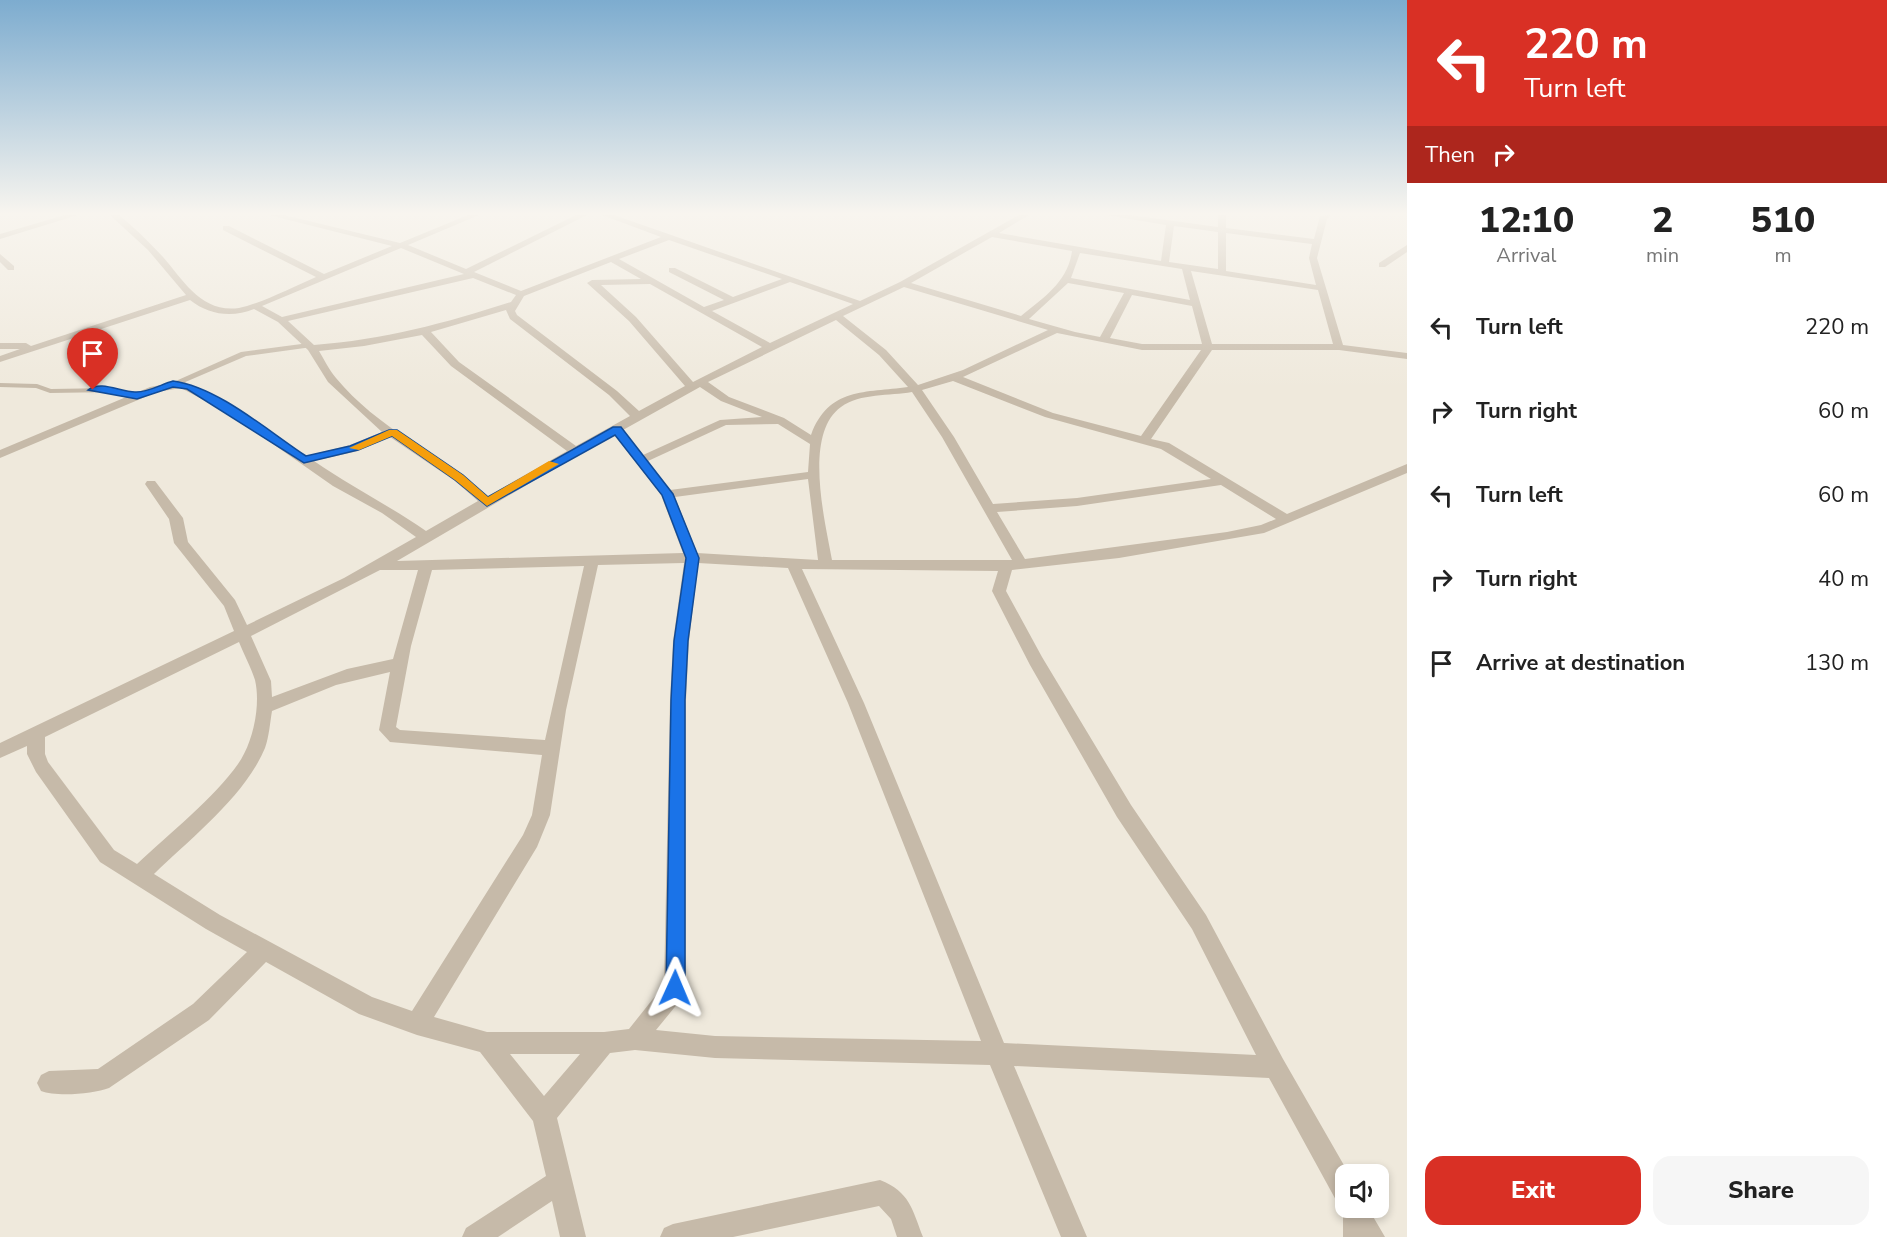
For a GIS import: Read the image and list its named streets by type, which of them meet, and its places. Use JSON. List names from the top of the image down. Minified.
{"page":{"turn":["220 m","Turn left"],"then":"Then","eta":["12:10","Arrival","2","min","510","m"],"list":[{"name":"Turn left","value":"220 m"},{"name":"Turn right","value":"60 m"},{"name":"Turn left","value":"60 m"},{"name":"Turn right","value":"40 m"},{"name":"Arrive at destination","value":"130 m"}],"buttons":["Exit","Share"]}}
